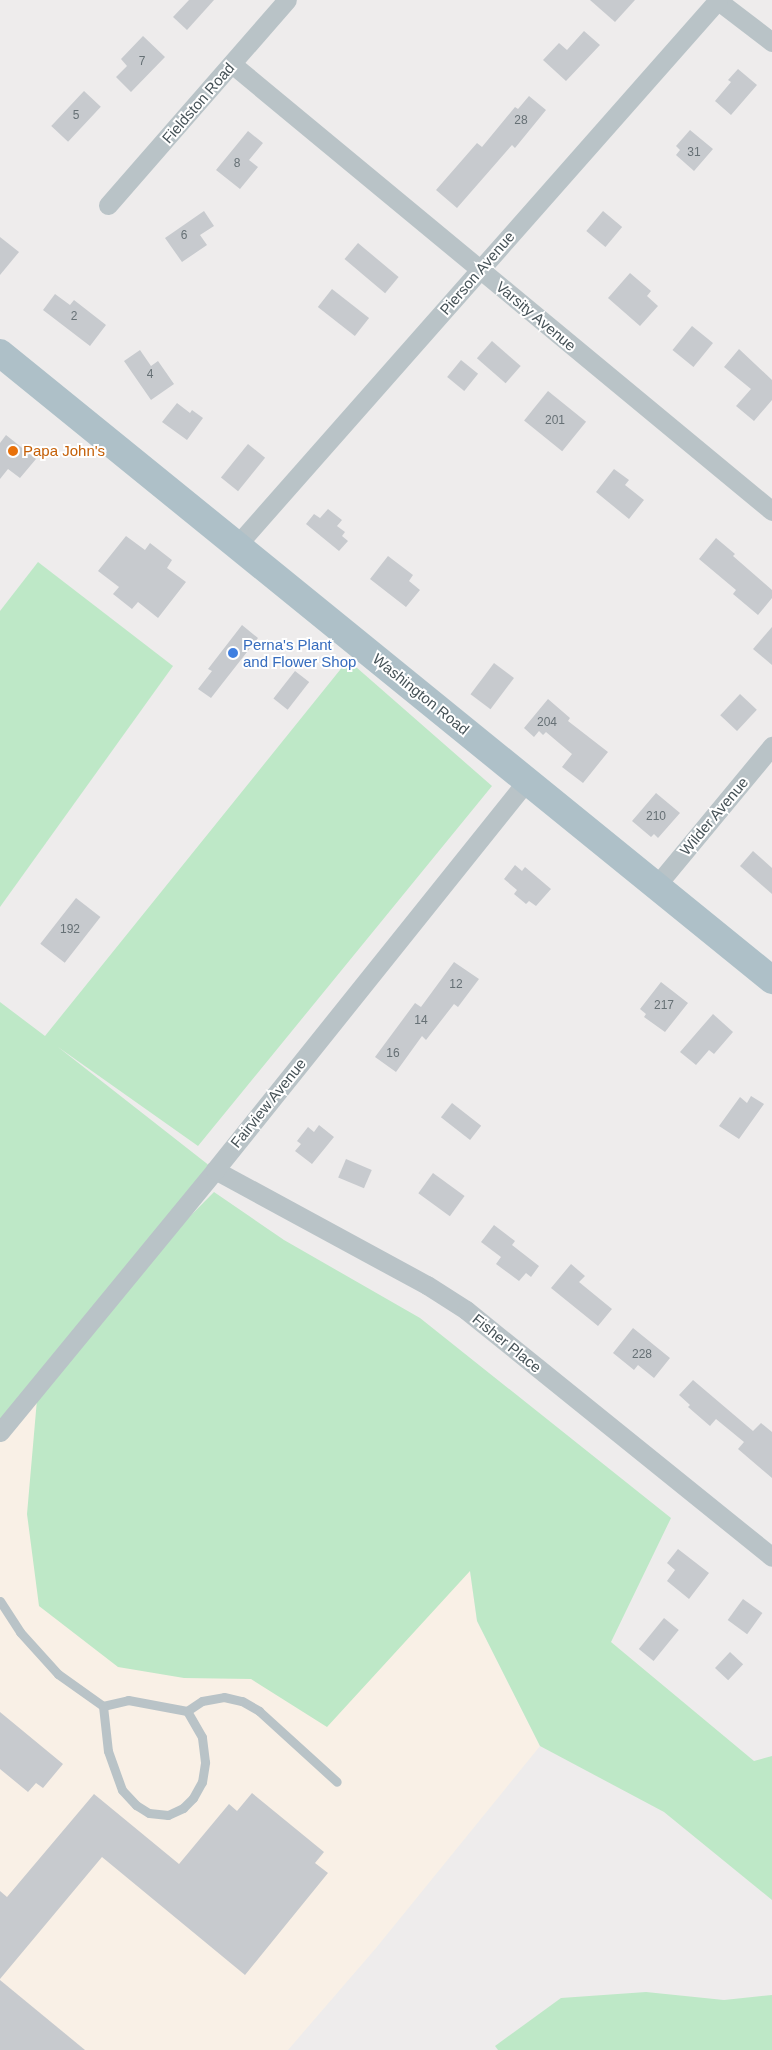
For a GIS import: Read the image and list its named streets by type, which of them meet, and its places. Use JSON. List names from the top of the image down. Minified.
{"streets":{"main road":["Washington Road"],"street":["Fieldston Road","Pierson Avenue","Varsity Avenue","Wilder Avenue","Fairview Avenue","Fisher Place"]},"crossings":[["Fieldston Road","Varsity Avenue"],["Pierson Avenue","Varsity Avenue"],["Pierson Avenue","Washington Road"],["Washington Road","Wilder Avenue"],["Washington Road","Fairview Avenue"],["Fairview Avenue","Fisher Place"]],"places":["Papa John's","Perna's Plant and Flower Shop"],"house_numbers":["7","5","28","31","8","6","2","4","201","204","210","192","12","217","14","16","228"]}
